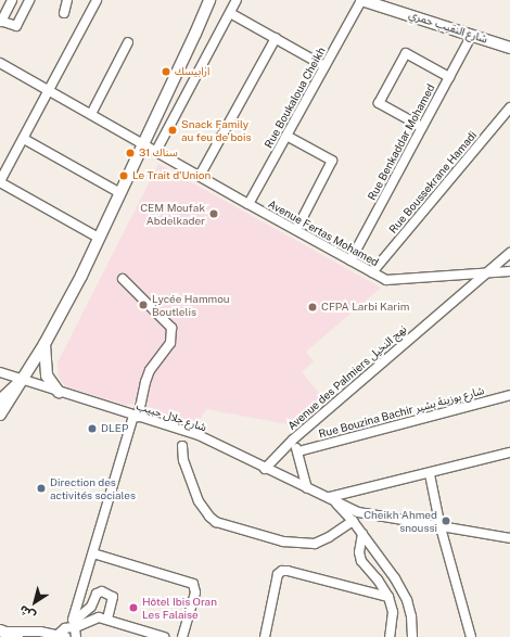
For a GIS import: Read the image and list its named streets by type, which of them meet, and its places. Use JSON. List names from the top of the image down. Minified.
{"streets":{"main road":["شارع النقيب حمري"],"street":["Rue Boukaloua Cheikh","Rue Benkaddar Mohamed","Rue Boussekrane Hamadi","Avenue Fertas Mohamed","Avenue des Palmiers نهج النخيل","Rue Bouzina Bachir شارع بوزينة بشير","شارع جلال حبيب"]},"crossings":[["شارع النقيب حمري","Rue Boukaloua Cheikh"],["شارع النقيب حمري","Rue Benkaddar Mohamed"],["Rue Boukaloua Cheikh","Avenue Fertas Mohamed"],["Rue Benkaddar Mohamed","Avenue Fertas Mohamed"],["Rue Boussekrane Hamadi","Avenue Fertas Mohamed"],["Avenue Fertas Mohamed","Avenue des Palmiers نهج النخيل"],["Avenue des Palmiers نهج النخيل","شارع جلال حبيب"]],"places":["ارابيسك","Snack Family au feu de bois","سناك 31","Le Trait d'Union","CEM Moufak Abdelkader","Lycée Hammou Boutlelis","CFPA Larbi Karim","DLEP","Direction des activités sociales","Cheikh Ahmed snoussi","Hôtel Ibis Oran Les Falaise"],"north":"bottom left"}
